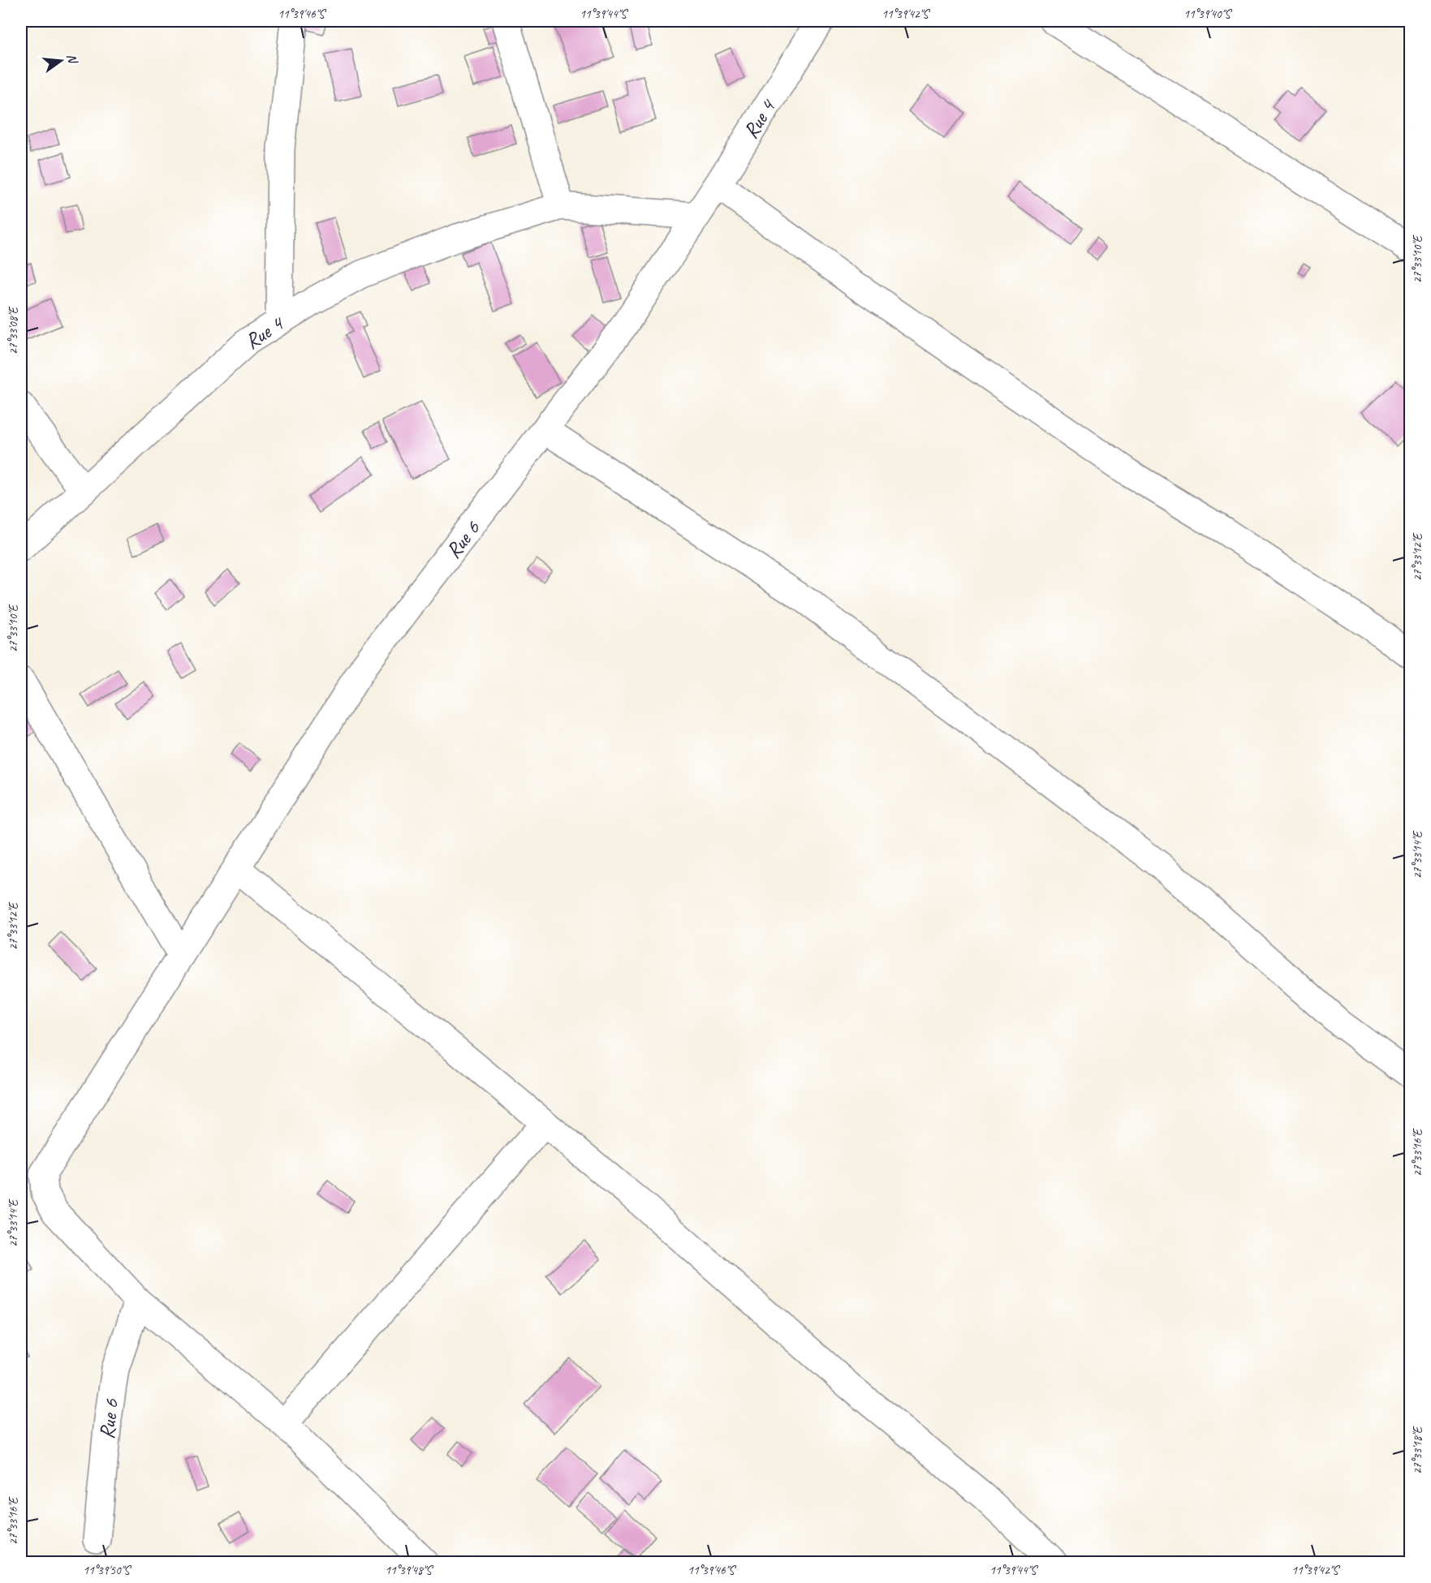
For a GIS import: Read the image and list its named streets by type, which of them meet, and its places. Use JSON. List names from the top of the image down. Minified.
{"streets":{"street":["Rue 4","Rue 6"]},"crossings":[["Rue 4","Rue 6"]],"north":"right","coordinates":["11°39'46\"S","11°39'44\"S","11°39'42\"S","11°39'40\"S","27°33'10\"E","27°33'08\"E","27°33'12\"E","27°33'14\"E","27°33'16\"E","27°33'18\"E","11°39'50\"S","11°39'48\"S"]}
